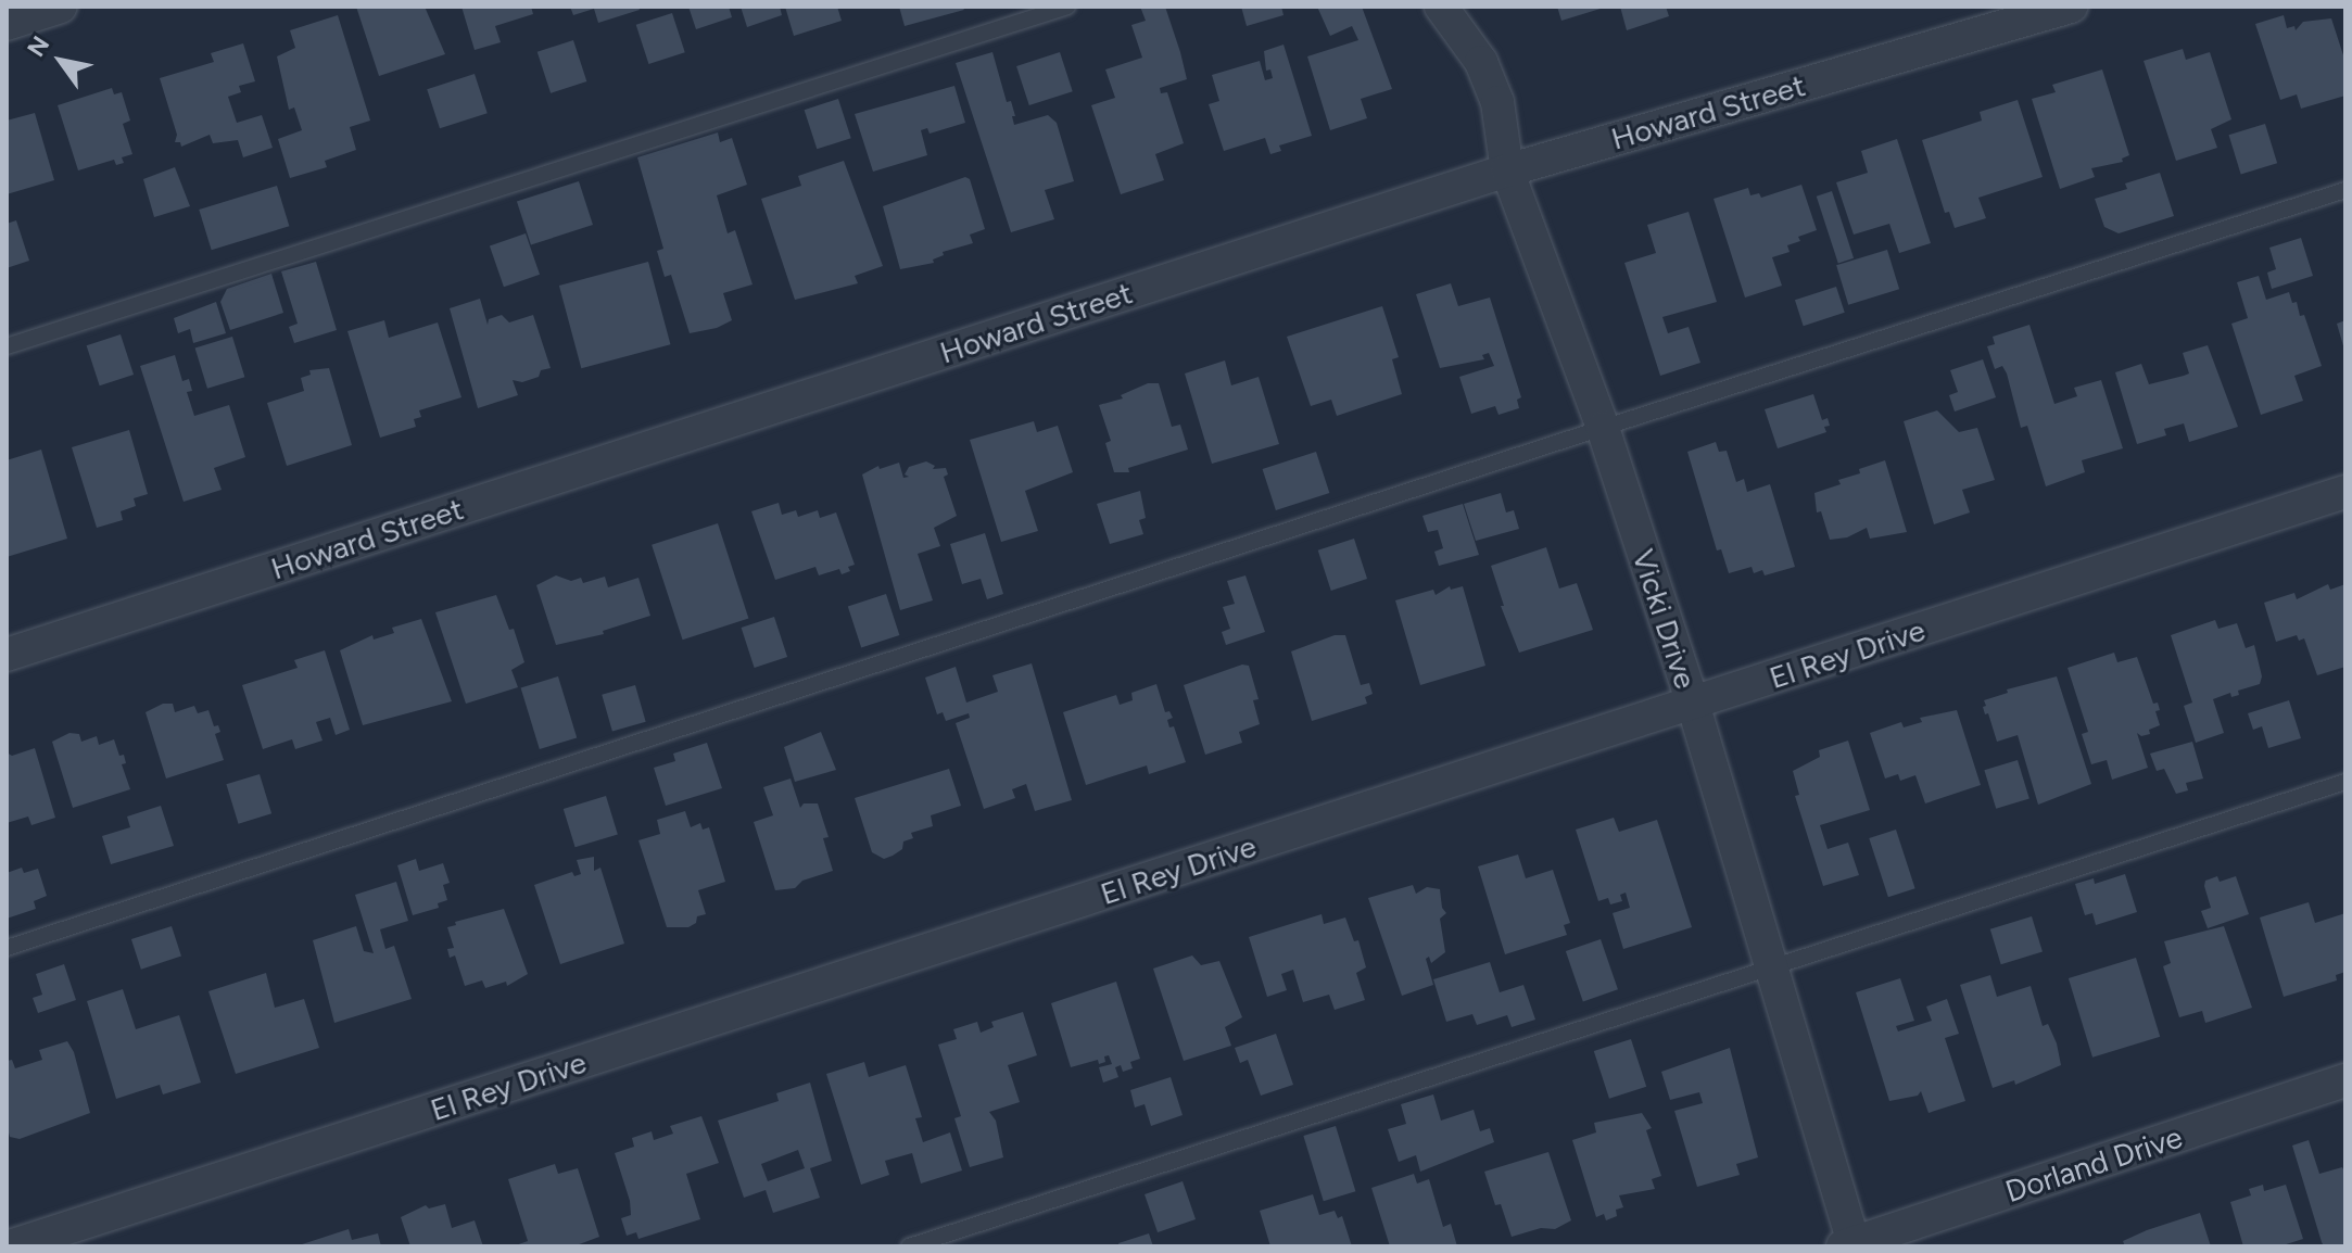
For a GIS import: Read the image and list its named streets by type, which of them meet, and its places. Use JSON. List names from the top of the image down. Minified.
{"streets":{"street":["Howard Street","Vicki Drive","El Rey Drive","Dorland Drive"]},"crossings":[["Howard Street","Vicki Drive"],["Vicki Drive","El Rey Drive"],["Vicki Drive","Dorland Drive"]],"north":"top left"}
